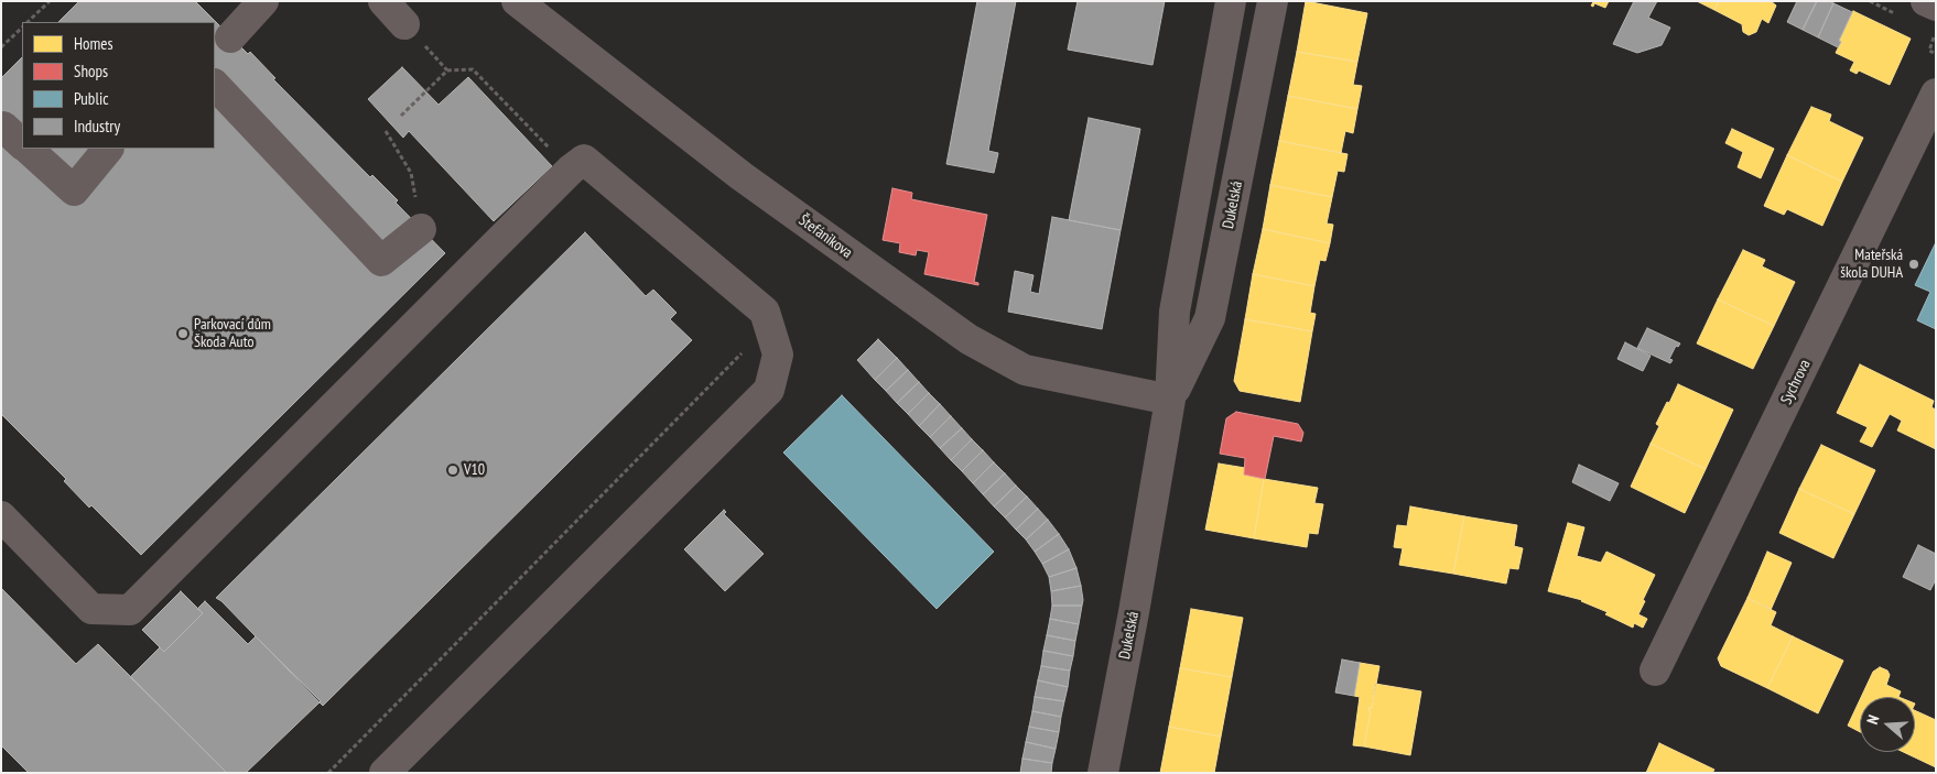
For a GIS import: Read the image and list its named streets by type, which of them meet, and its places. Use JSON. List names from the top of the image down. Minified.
{"streets":{"street":["Dukelská","Štefánikova","Sychrova"]},"crossings":[["Dukelská","Štefánikova"]],"places":["Mateřská škola DUHA","Parkovací dům Škoda Auto","V10"],"legend":["Homes","Shops","Public","Industry"],"north":"left"}
